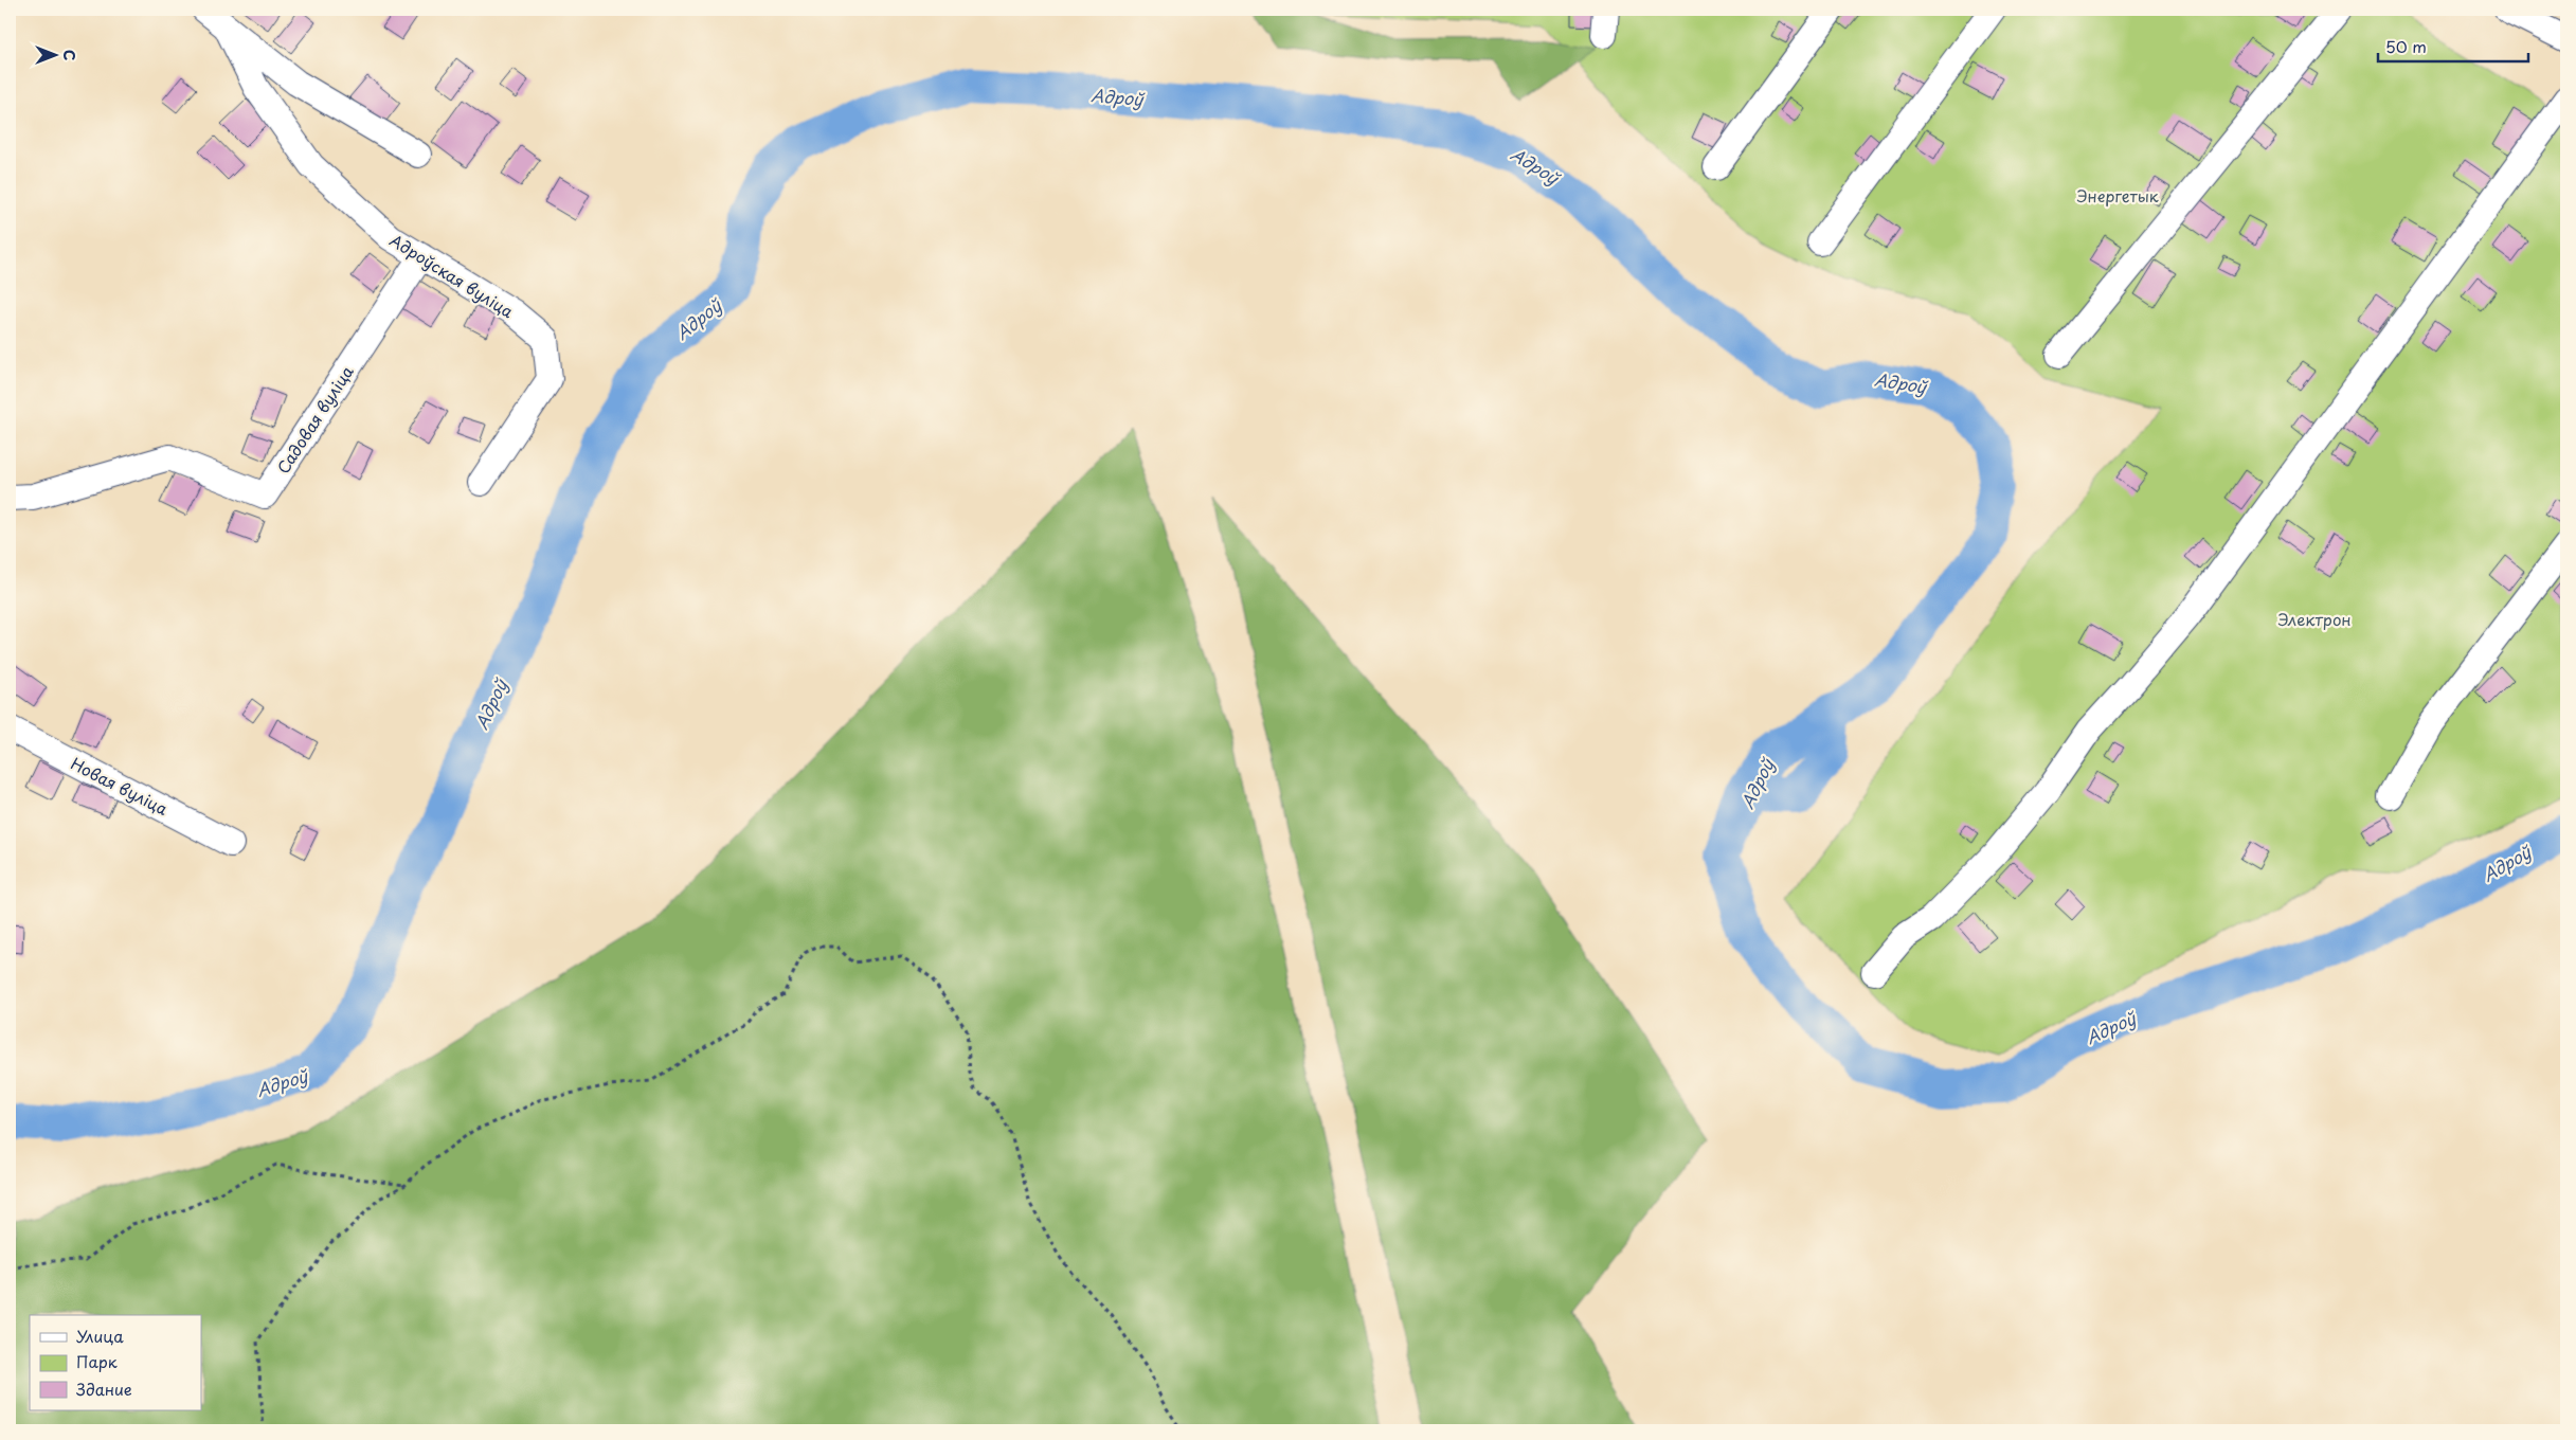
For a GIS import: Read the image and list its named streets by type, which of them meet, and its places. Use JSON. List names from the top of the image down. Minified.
{"streets":{"street":["Адроўская вуліца","Садовая вуліца","Новая вуліца"]},"crossings":[["Адроўская вуліца","Садовая вуліца"]],"water":["Адроў"],"parks":["Энергетык","Электрон"],"legend":["Улица","Парк","Здание"],"scale_bar":"50 m","north":"right"}
